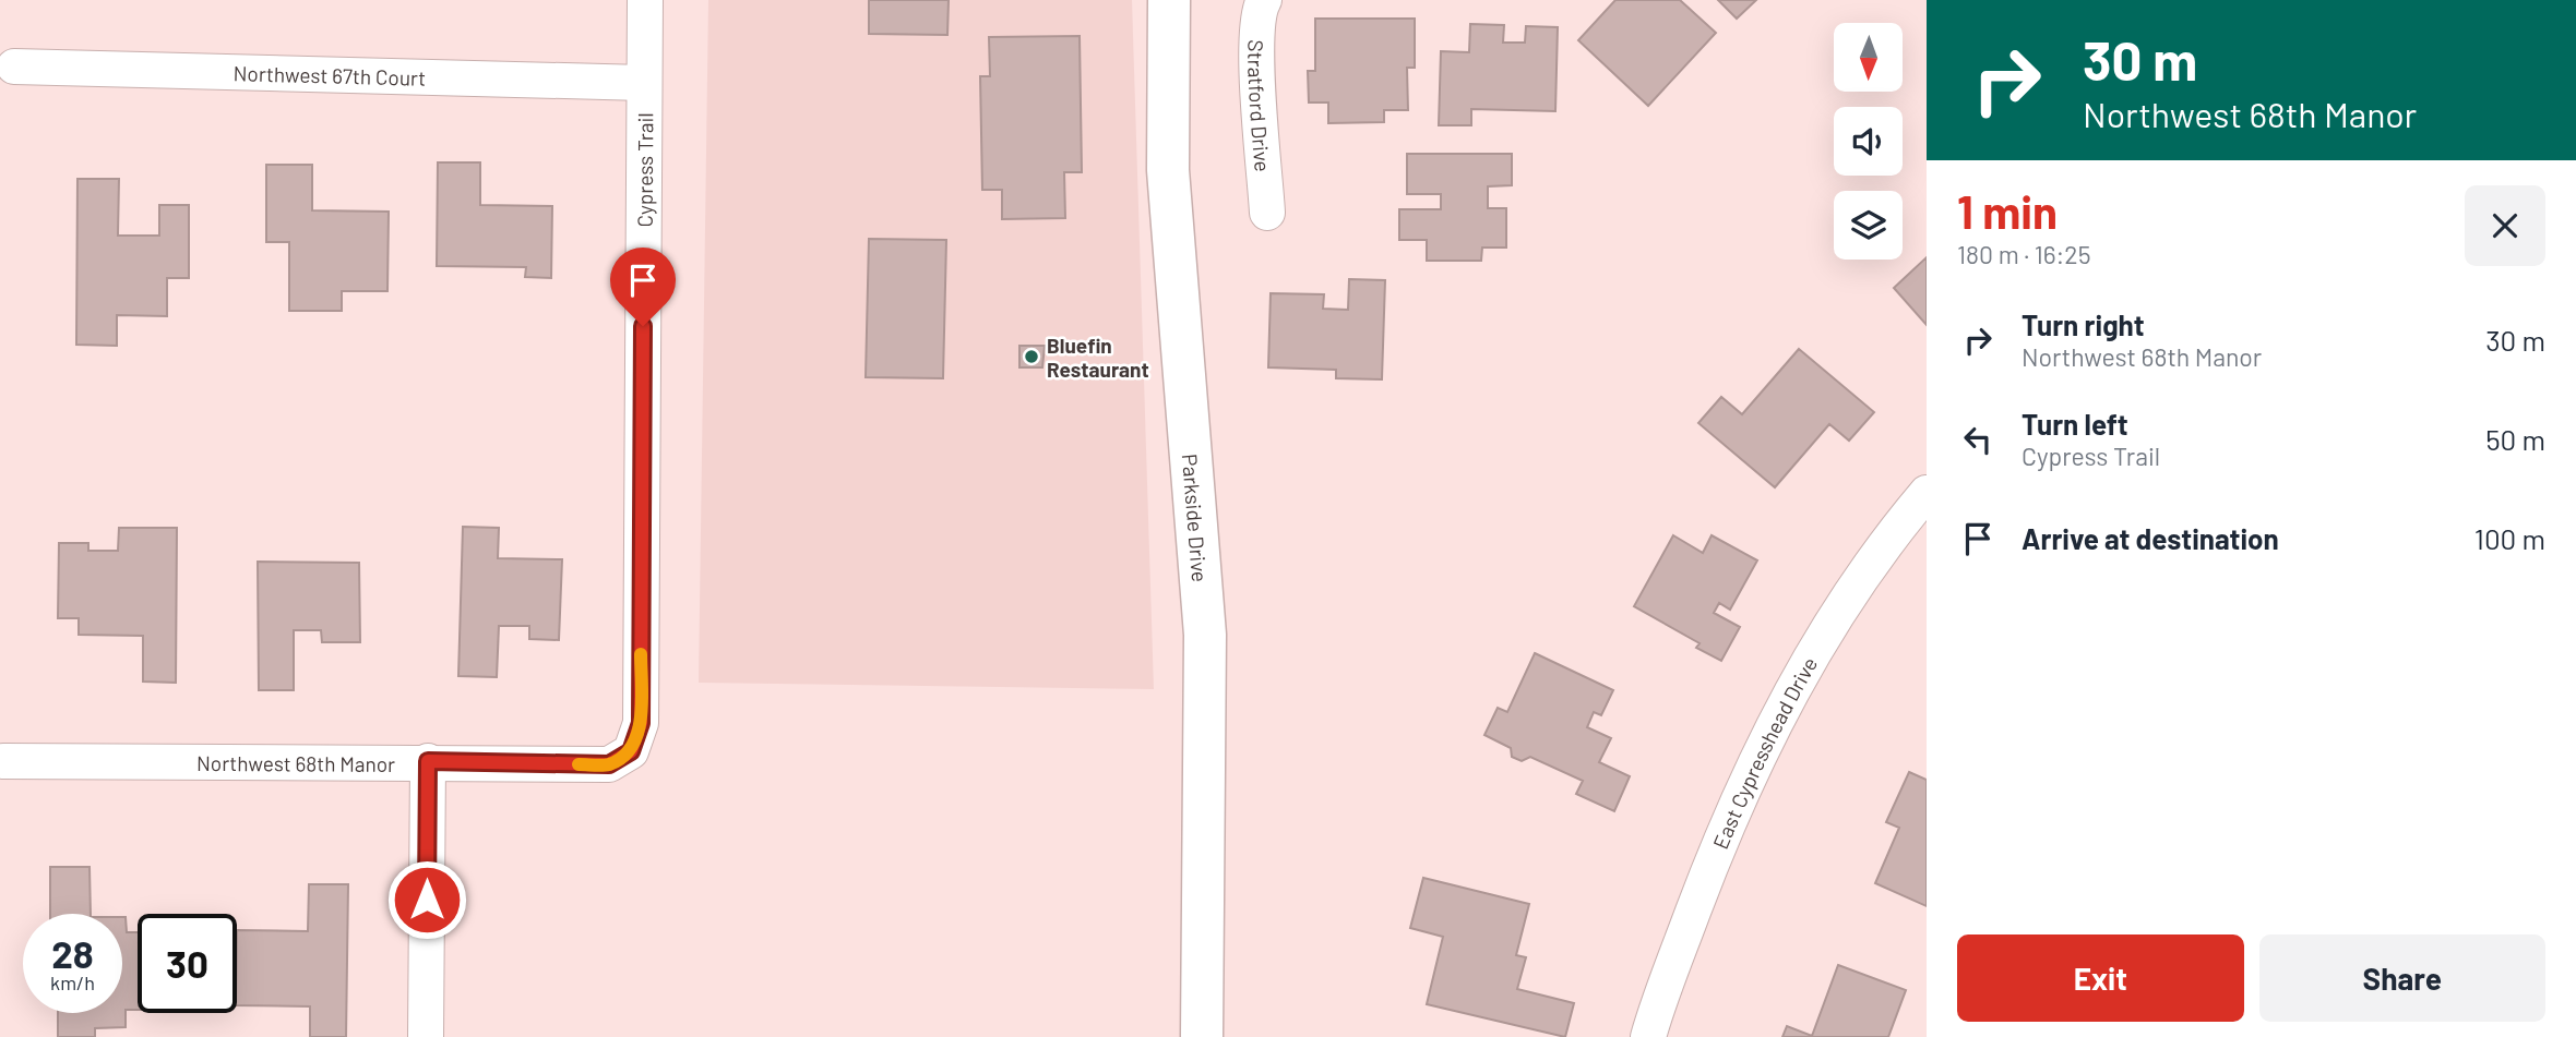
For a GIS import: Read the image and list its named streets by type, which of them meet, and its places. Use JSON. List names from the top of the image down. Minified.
{"streets":{"street":["Northwest 67th Court","Stratford Drive","Cypress Trail","Parkside Drive","East Cypresshead Drive","Northwest 68th Manor"]},"crossings":[["Northwest 67th Court","Cypress Trail"],["Cypress Trail","Northwest 68th Manor"]],"places":["Bluefin Restaurant"],"north":"bottom","page":{"turn":["30 m","Northwest 68th Manor"],"heading":["1 min","180 m · 16:25"],"list":[{"name":"Turn right","note":"Northwest 68th Manor","value":"30 m"},{"name":"Turn left","note":"Cypress Trail","value":"50 m"},{"name":"Arrive at destination","value":"100 m"}],"speed":"28 km/h","limit":"30","buttons":["Exit","Share"]}}
